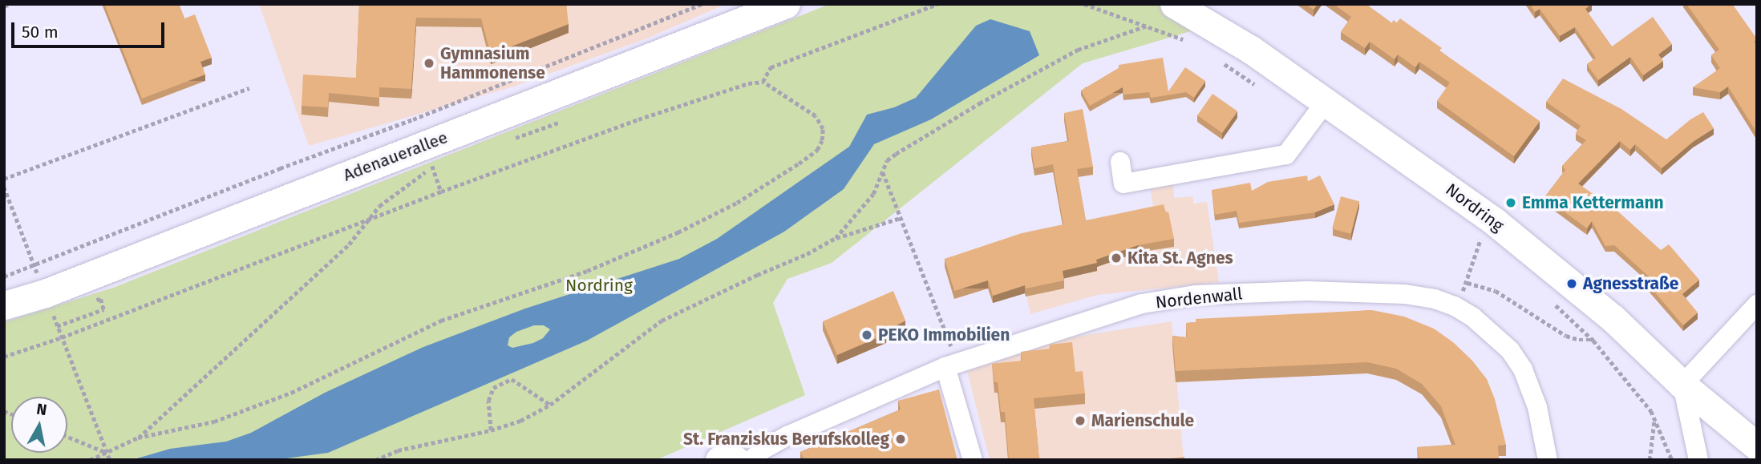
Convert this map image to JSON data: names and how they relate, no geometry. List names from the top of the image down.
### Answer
{
  "streets": {
    "main road": ["Adenauerallee", "Nordring"],
    "street": ["Nordenwall"]
  },
  "parks": ["Nordring"],
  "places": [
    "Gymnasium Hammonense",
    "Emma Kettermann",
    "Kita St. Agnes",
    "Agnesstraße",
    "PEKO Immobilien",
    "Marienschule",
    "St. Franziskus Berufskolleg"
  ],
  "scale_bar": "50 m",
  "north": "top"
}
